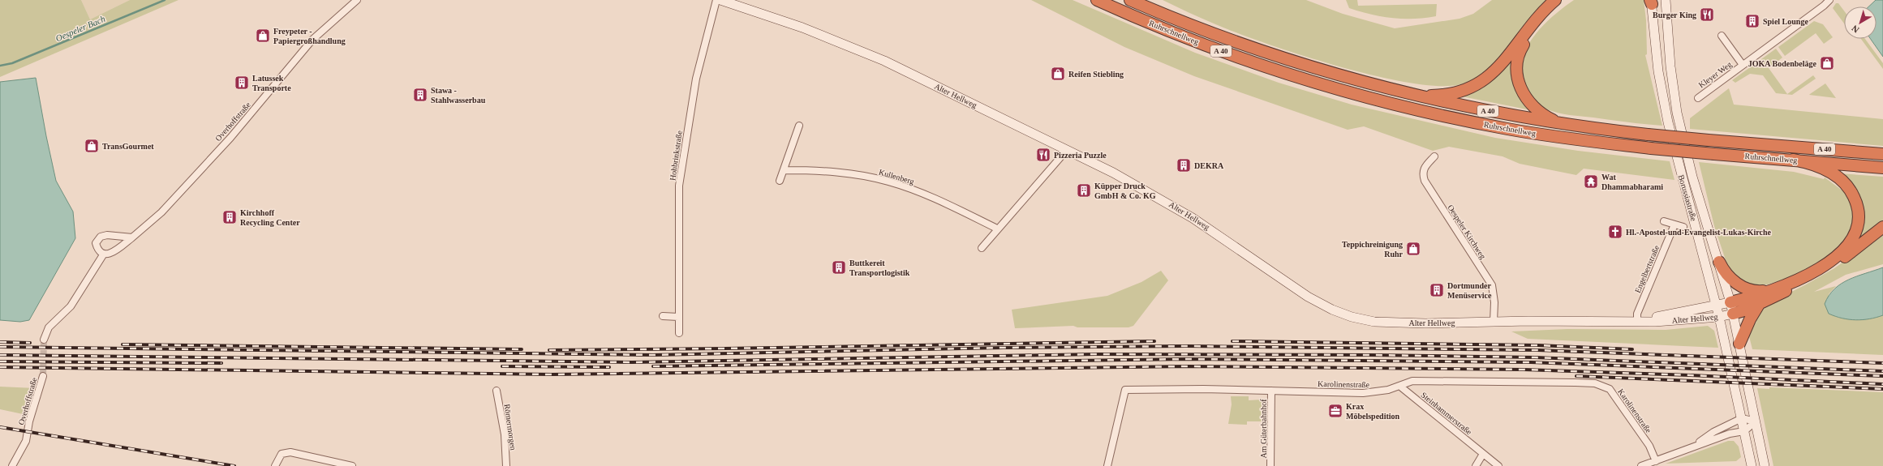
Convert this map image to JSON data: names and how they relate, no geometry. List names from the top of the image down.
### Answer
{
  "streets": {
    "highway": ["Ruhrschnellweg", "A 40"],
    "street": [
      "Kleyer Weg",
      "Alter Hellweg",
      "Overhoffstraße",
      "Hohbrinkstraße",
      "Kullenberg",
      "Borussiastraße",
      "Oespeler Kirchweg",
      "Engelbertstraße",
      "Karolinenstraße",
      "Steinhammerstraße",
      "Römermorgen",
      "Am Güterbahnhof"
    ]
  },
  "crossings": [
    ["Alter Hellweg", "Borussiastraße"],
    ["Alter Hellweg", "Oespeler Kirchweg"],
    ["Alter Hellweg", "Engelbertstraße"],
    ["Karolinenstraße", "Steinhammerstraße"],
    ["Karolinenstraße", "Am Güterbahnhof"]
  ],
  "water": ["Oespeler Bach"],
  "places": {
    "restaurant": ["Burger King", "Pizzeria Puzzle"],
    "building": [
      "Spiel Lounge",
      "Latussek Transporte",
      "Stawa - Stahlwasserbau",
      "DEKRA",
      "Küpper Druck GmbH & Co. KG",
      "Kirchhoff Recycling Center",
      "Buttkereit Transportlogistik",
      "Dortmunder Menüservice"
    ],
    "shop": [
      "Freypeter - Papiergroßhandlung",
      "JOKA Bodenbeläge",
      "Reifen Stiebling",
      "TransGourmet",
      "Teppichreinigung Ruhr"
    ],
    "temple": ["Wat Dhammabharami"],
    "church": ["Hl.-Apostel-und-Evangelist-Lukas-Kirche"],
    "office": ["Krax Möbelspedition"]
  },
  "north": "bottom left"
}
